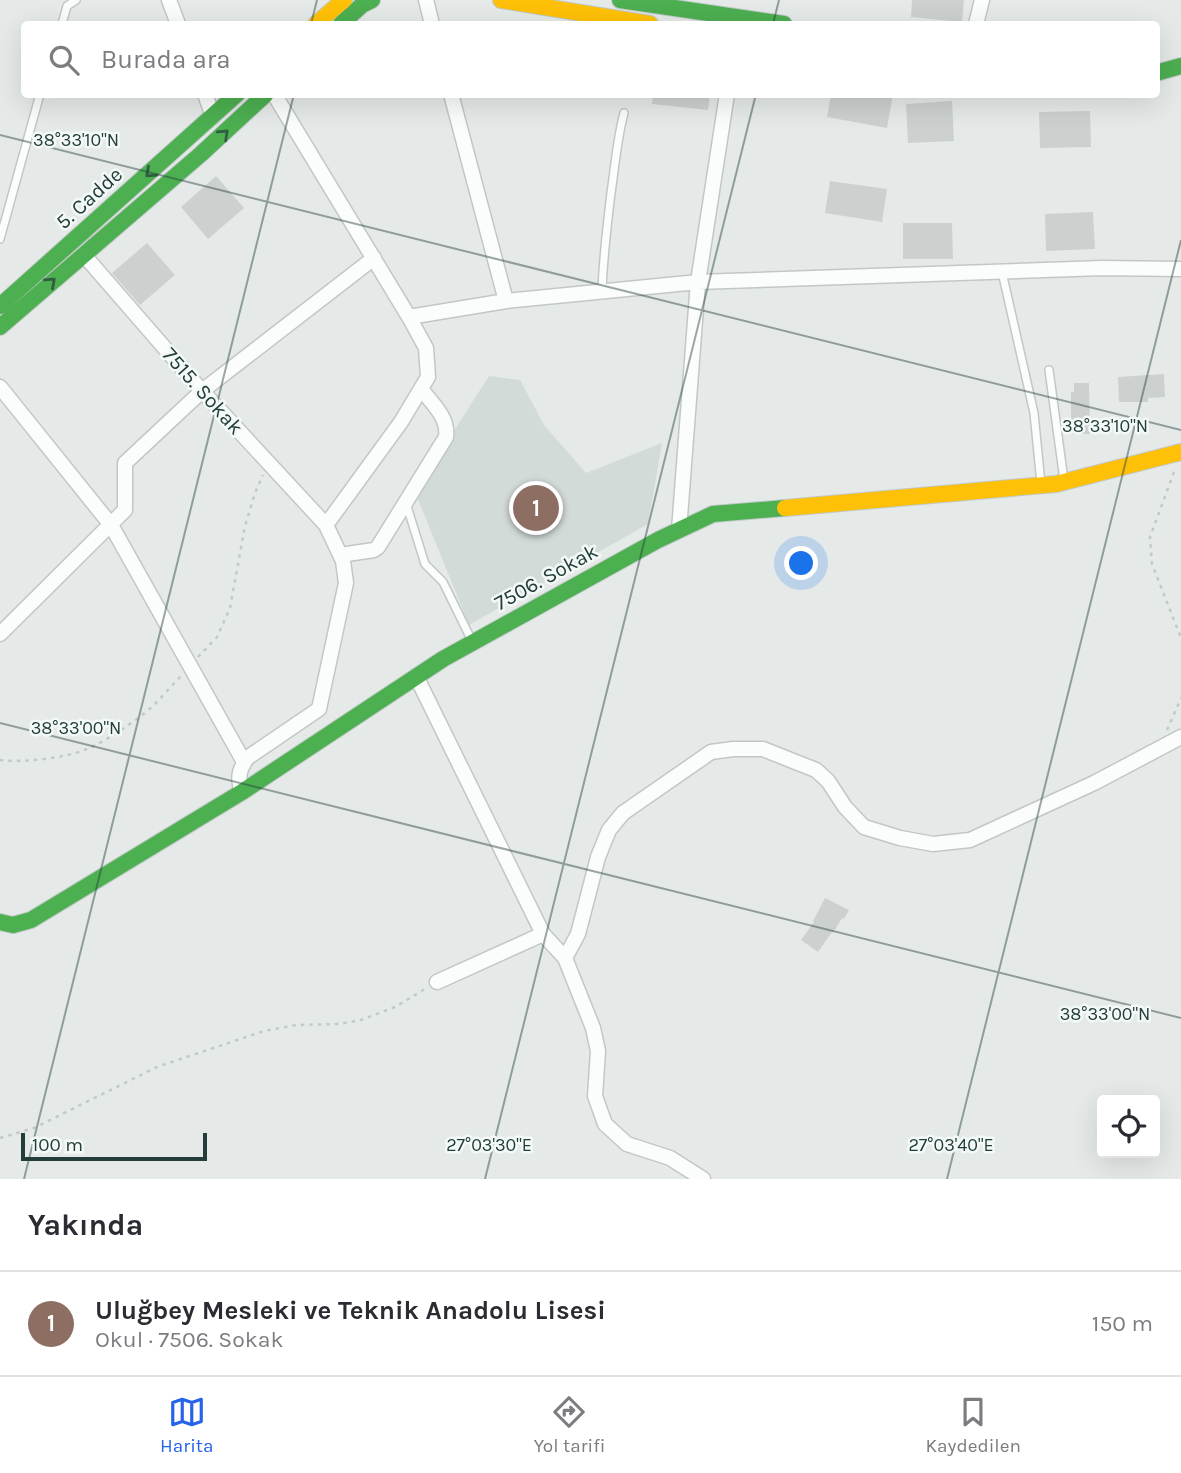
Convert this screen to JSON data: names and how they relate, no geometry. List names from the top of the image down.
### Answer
{
  "streets": {
    "street": ["5. Cadde", "7515. Sokak", "7506. Sokak"]
  },
  "scale_bar": "100 m",
  "page": {
    "search": "Burada ara",
    "pins": "1",
    "scale": "100 m",
    "heading": "Yakında",
    "list": [
      {
        "mark": "1",
        "name": "Uluğbey Mesleki ve Teknik Anadolu Lisesi",
        "note": "Okul · 7506. Sokak",
        "value": "150 m"
      }
    ],
    "nav": ["Harita", "Yol tarifi", "Kaydedilen"]
  },
  "coordinates": [
    "38°33'10\"N",
    "38°33'00\"N",
    "27°03'30\"E",
    "27°03'40\"E"
  ]
}
